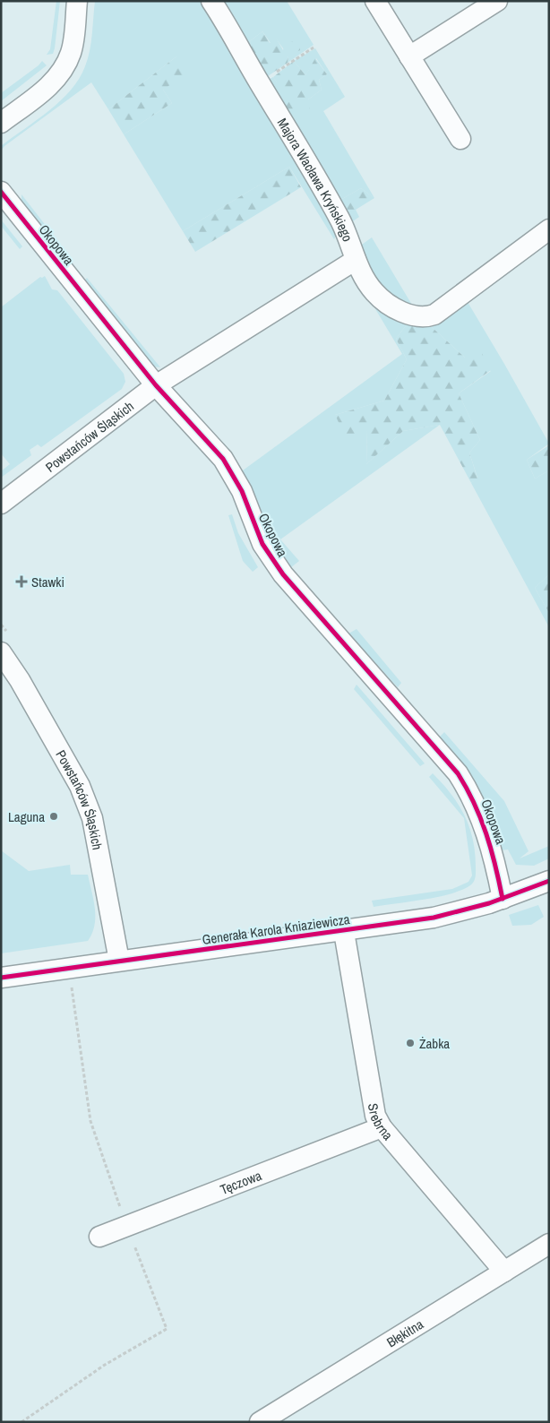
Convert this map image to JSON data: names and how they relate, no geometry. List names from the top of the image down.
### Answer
{
  "streets": {
    "street": [
      "Majora Wacława Kryńskiego",
      "Okopowa",
      "Powstańców Śląskich",
      "Generała Karola Kniaziewicza",
      "Srebrna",
      "Tęczowa",
      "Błękitna"
    ]
  },
  "crossings": [
    ["Okopowa", "Powstańców Śląskich"],
    ["Okopowa", "Generała Karola Kniaziewicza"],
    ["Powstańców Śląskich", "Generała Karola Kniaziewicza"],
    ["Generała Karola Kniaziewicza", "Srebrna"],
    ["Srebrna", "Tęczowa"],
    ["Srebrna", "Błękitna"]
  ],
  "places": {
    "health": ["Stawki"],
    "other": ["Laguna", "Żabka"]
  }
}
